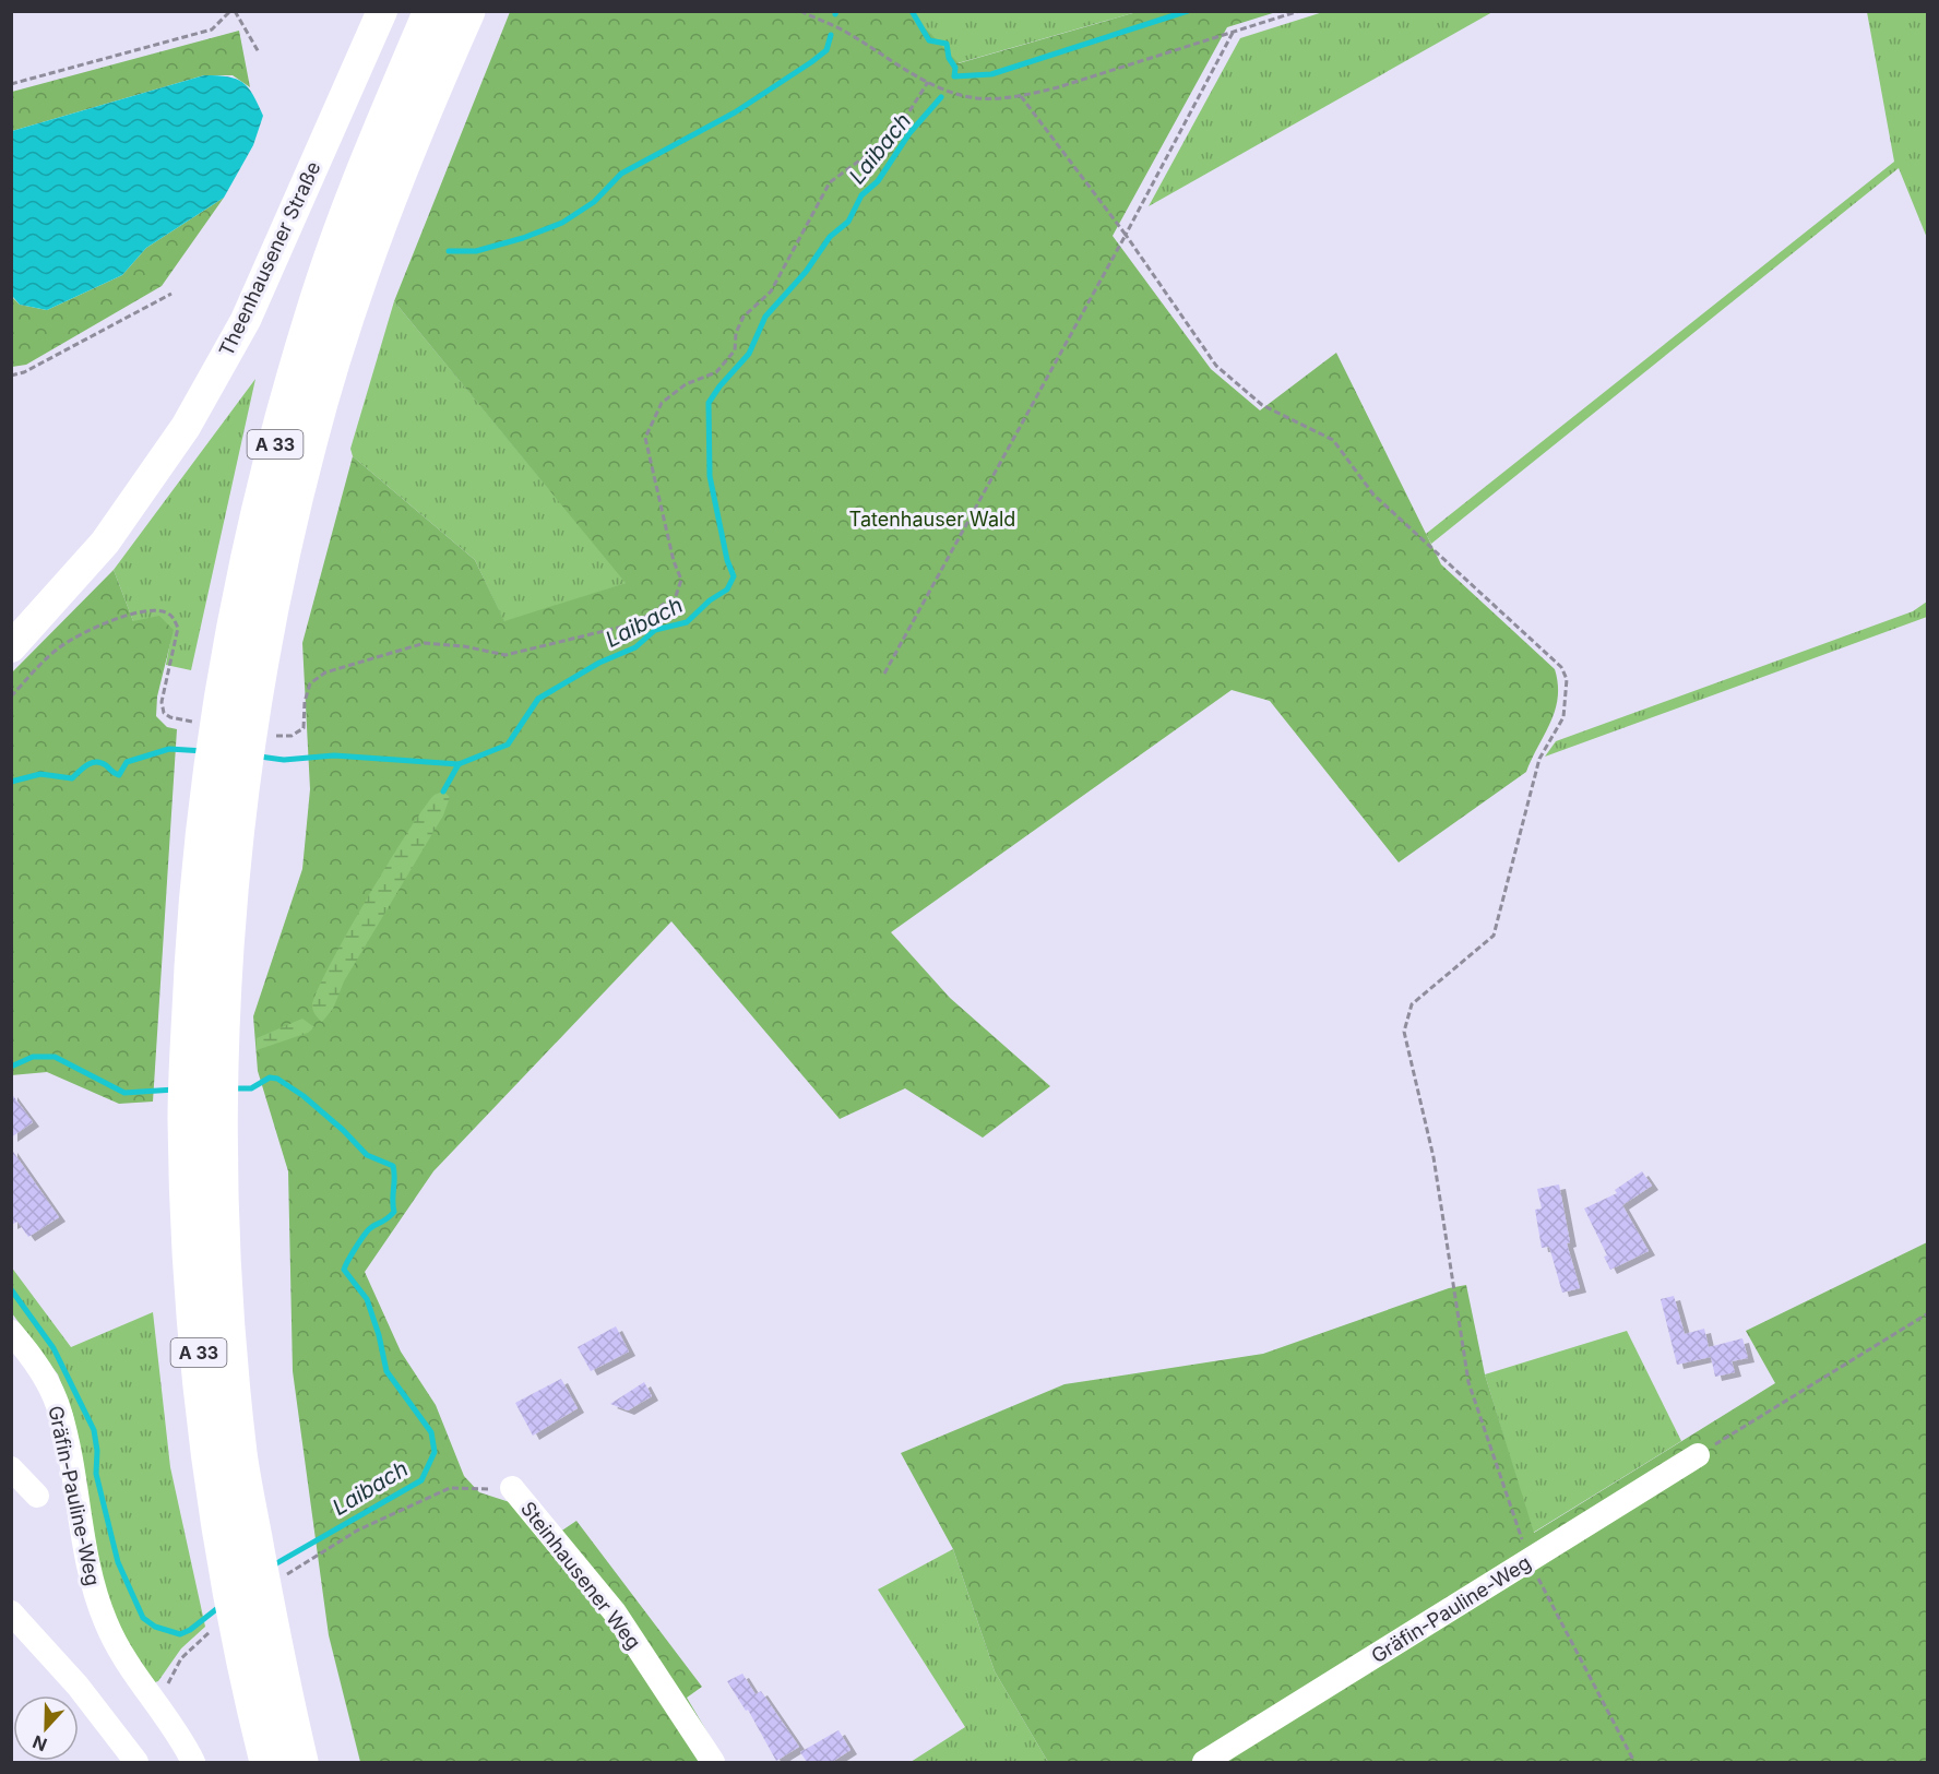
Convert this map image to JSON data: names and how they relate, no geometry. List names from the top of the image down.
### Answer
{
  "streets": {
    "highway": ["A 33"],
    "main road": ["Theenhausener Straße"],
    "street": ["Gräfin-Pauline-Weg", "Steinhausener Weg"]
  },
  "crossings": [
    ["A 33", "Steinhausener Weg"]
  ],
  "water": ["Laibach"],
  "parks": ["Tatenhauser Wald"],
  "north": "bottom"
}
